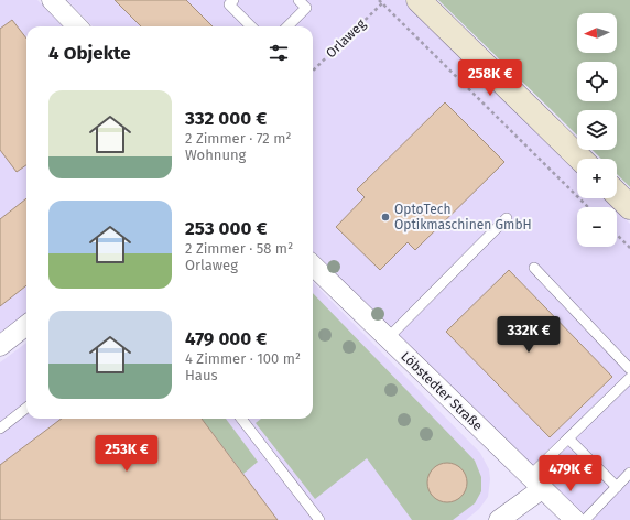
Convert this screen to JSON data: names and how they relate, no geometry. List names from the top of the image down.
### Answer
{
  "streets": {
    "street": ["Löbstedter Straße"],
    "path": ["Orlaweg"]
  },
  "places": ["OptoTech Optikmaschinen GmbH"],
  "north": "left",
  "page": {
    "map_buttons": ["+", "−"],
    "heading": "4 Objekte",
    "price": [
      "258K €",
      "332K €",
      "253K €",
      "479K €"
    ],
    "list": [
      {
        "name": "332 000 €",
        "note": "2 Zimmer · 72 m² · Wohnung"
      },
      {
        "name": "253 000 €",
        "note": "2 Zimmer · 58 m² · Orlaweg"
      },
      {
        "name": "479 000 €",
        "note": "4 Zimmer · 100 m² · Haus"
      }
    ]
  }
}
